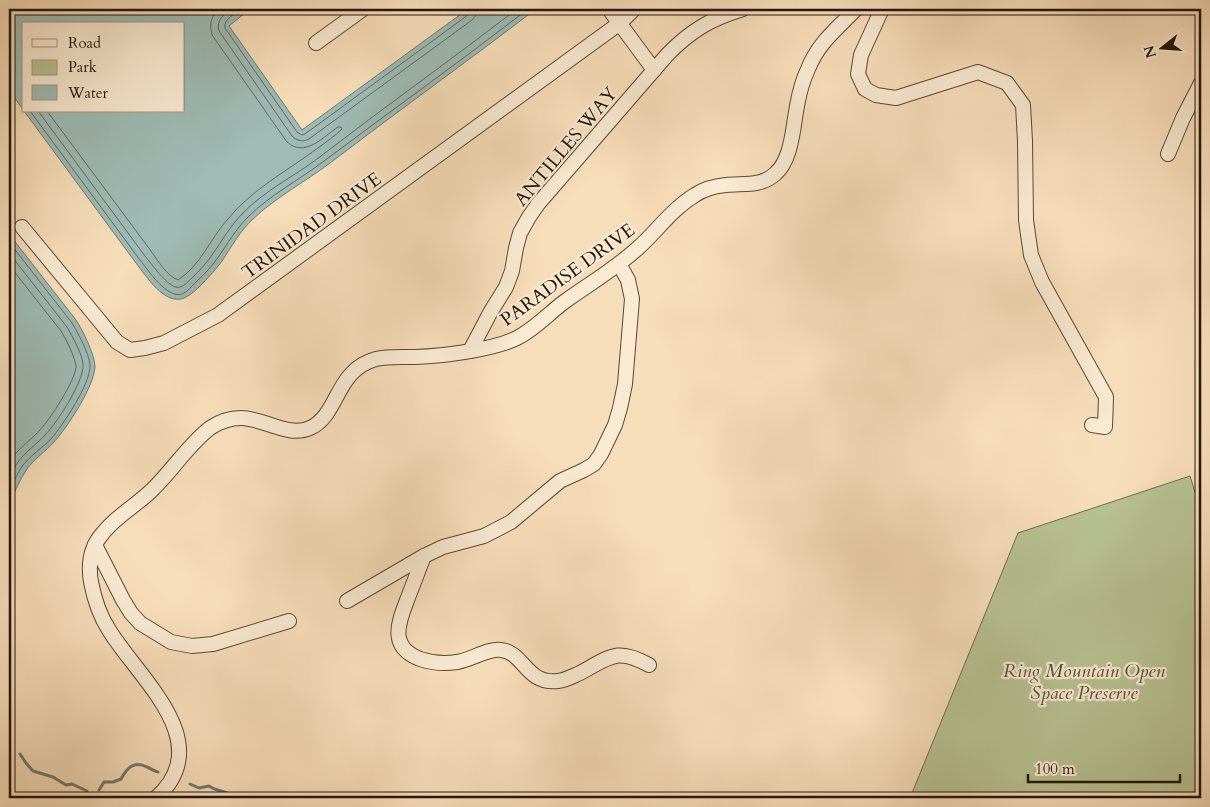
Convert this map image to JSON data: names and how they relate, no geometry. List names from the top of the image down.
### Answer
{
  "streets": {
    "street": ["ANTILLES WAY", "TRINIDAD DRIVE", "PARADISE DRIVE"]
  },
  "crossings": [
    ["ANTILLES WAY", "PARADISE DRIVE"]
  ],
  "parks": ["Ring Mountain Open Space Preserve"],
  "legend": ["Road", "Park", "Water"],
  "scale_bar": "100 m",
  "north": "left"
}
